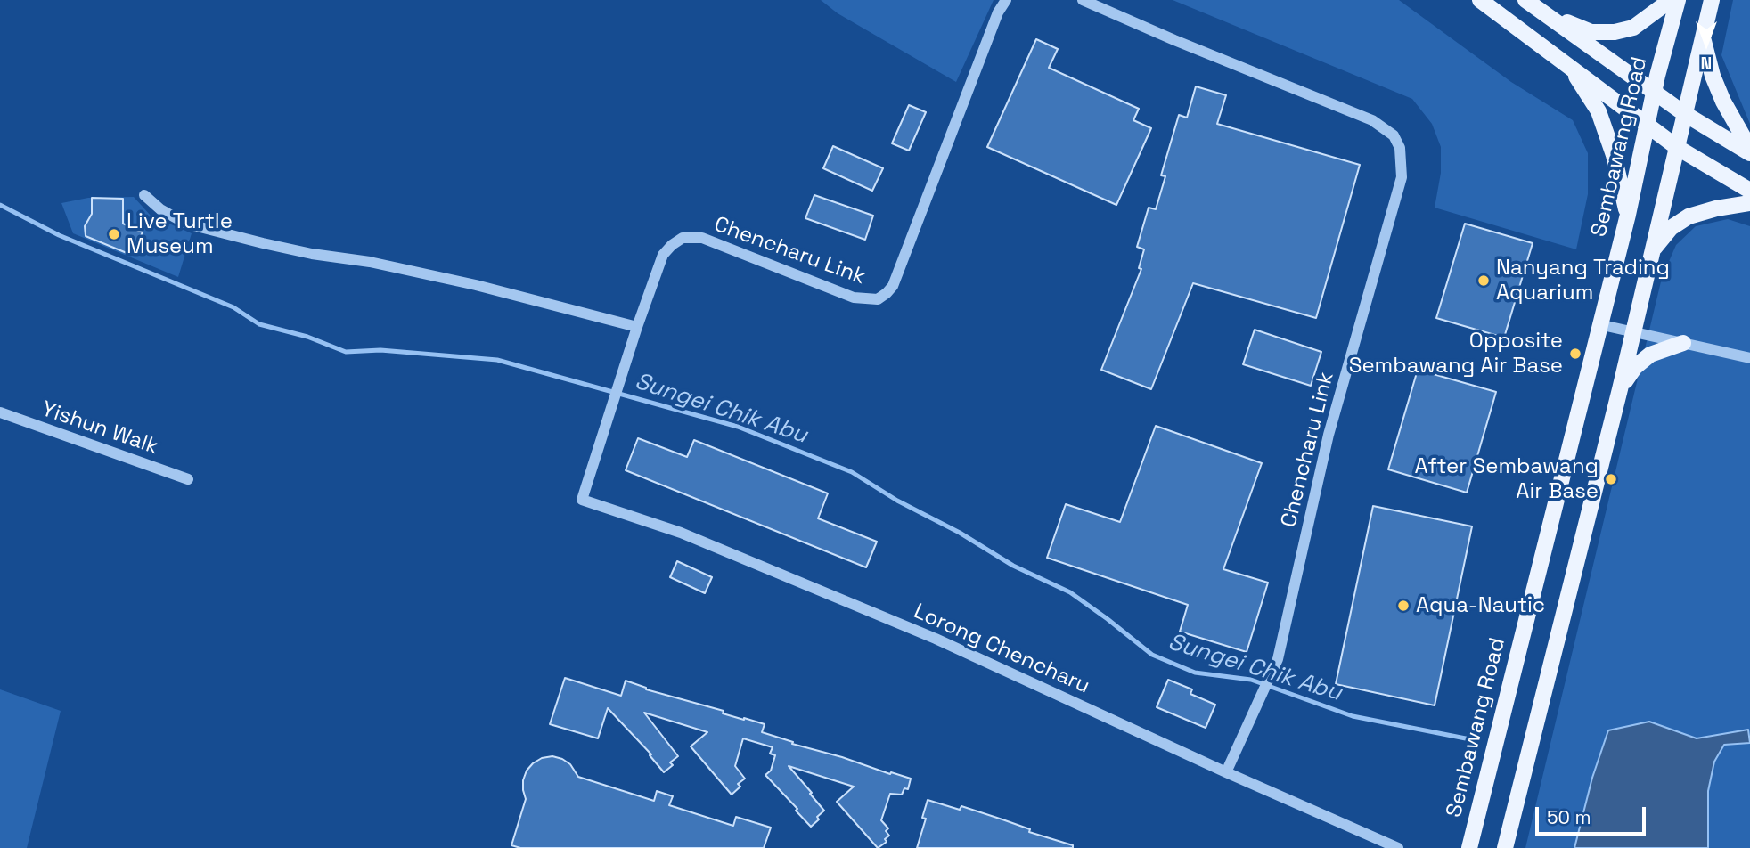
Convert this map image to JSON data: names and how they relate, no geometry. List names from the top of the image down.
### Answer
{
  "streets": {
    "main road": ["Sembawang Road"],
    "street": ["Chencharu Link", "Yishun Walk", "Lorong Chencharu"]
  },
  "crossings": [
    ["Chencharu Link", "Lorong Chencharu"]
  ],
  "water": ["Sungei Chik Abu"],
  "places": [
    "Live Turtle Museum",
    "Nanyang Trading Aquarium",
    "Opposite Sembawang Air Base",
    "After Sembawang Air Base",
    "Aqua-Nautic"
  ],
  "scale_bar": "50 m",
  "north": "bottom"
}
